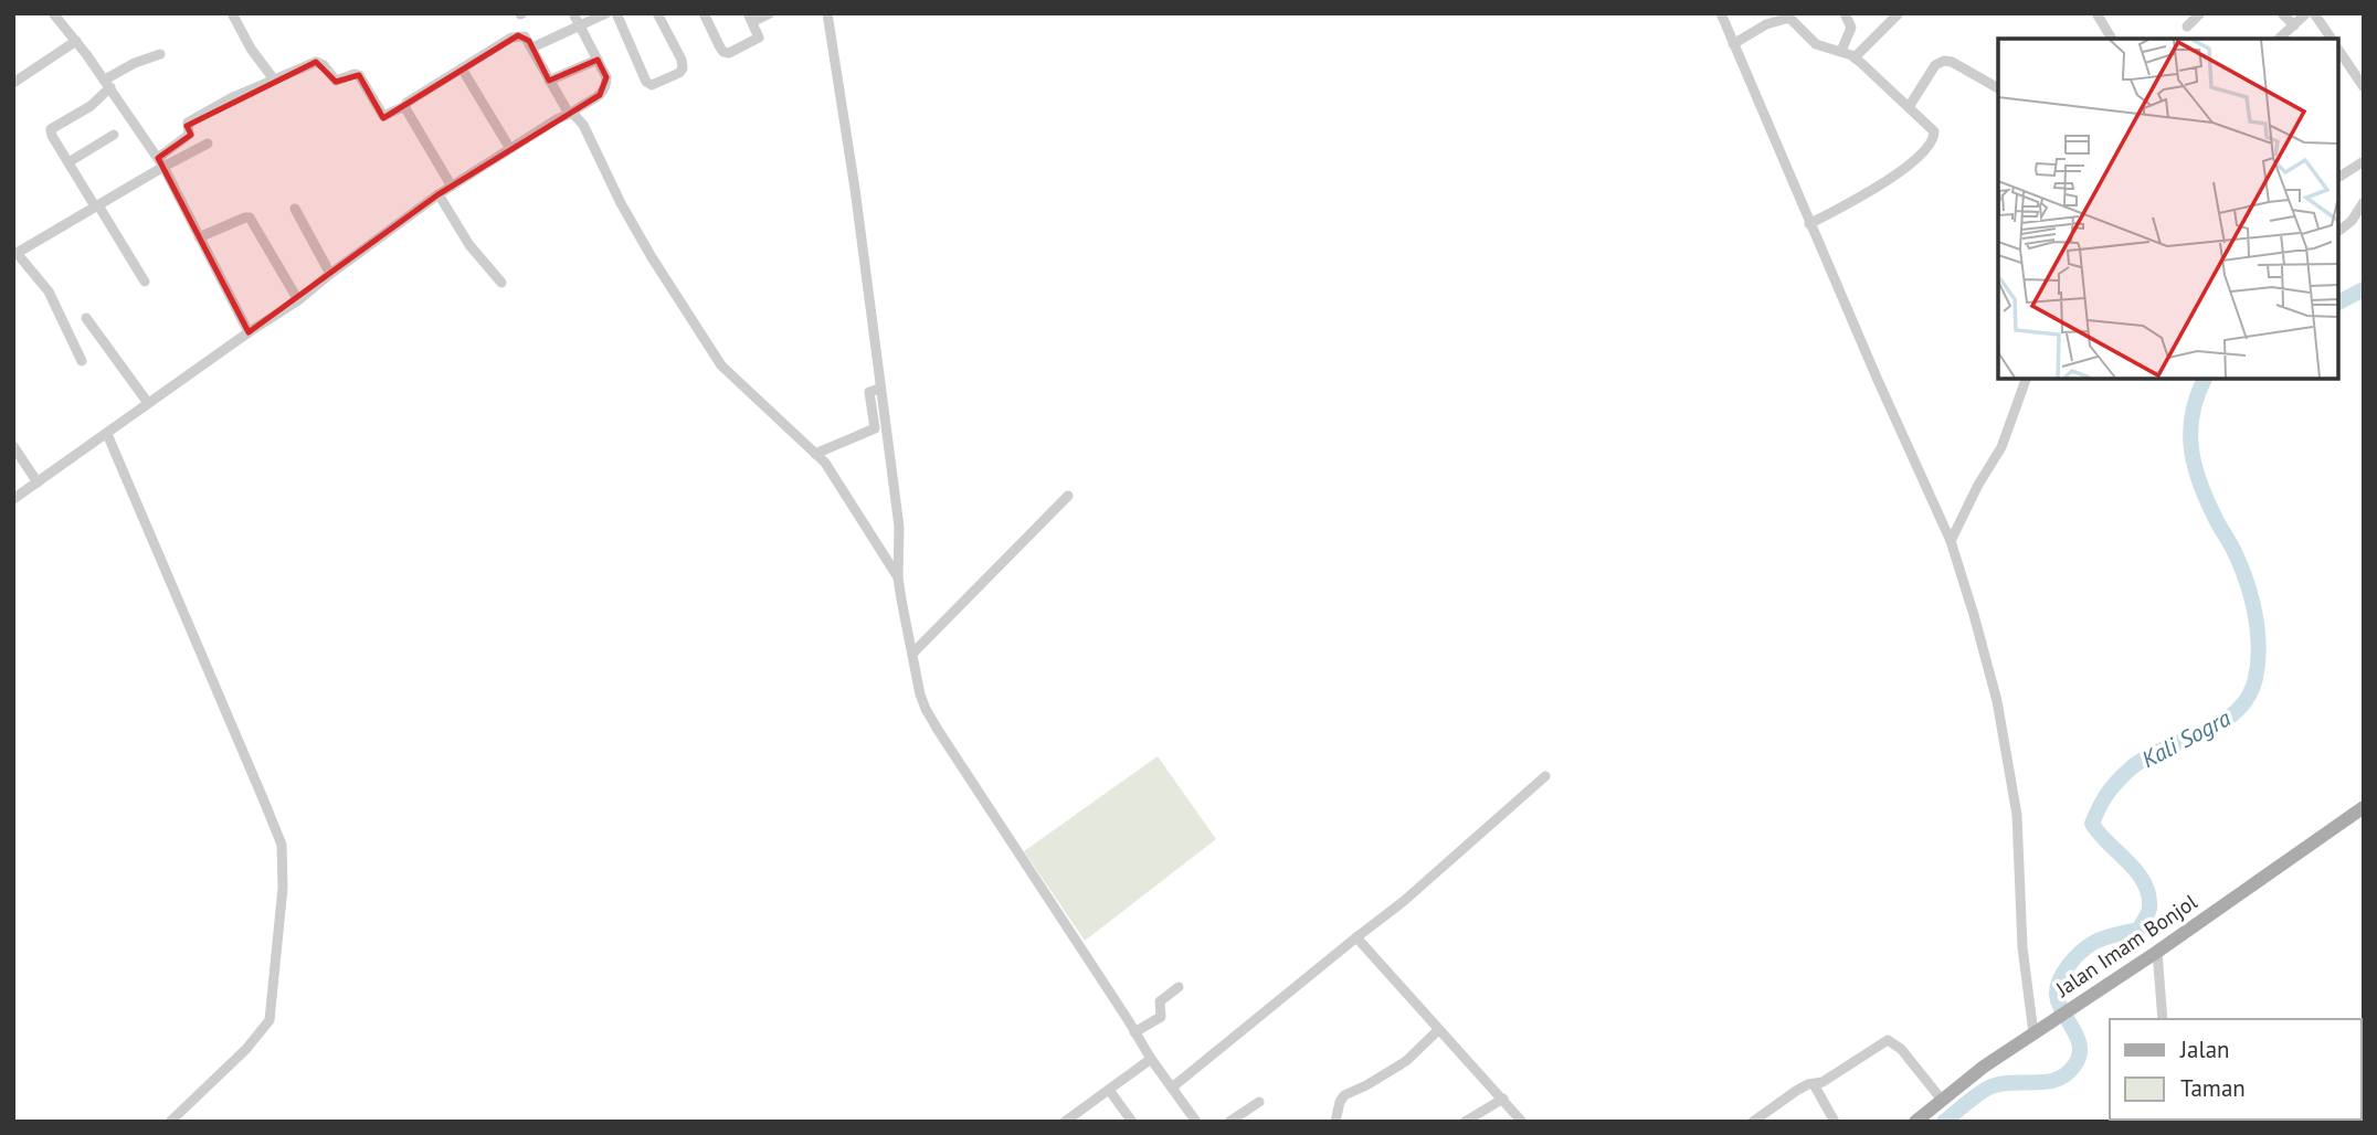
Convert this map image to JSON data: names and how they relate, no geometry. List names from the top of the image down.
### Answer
{
  "streets": {
    "main road": ["Jalan Imam Bonjol"]
  },
  "water": ["Kali Sogra"],
  "legend": ["Jalan", "Taman"]
}
